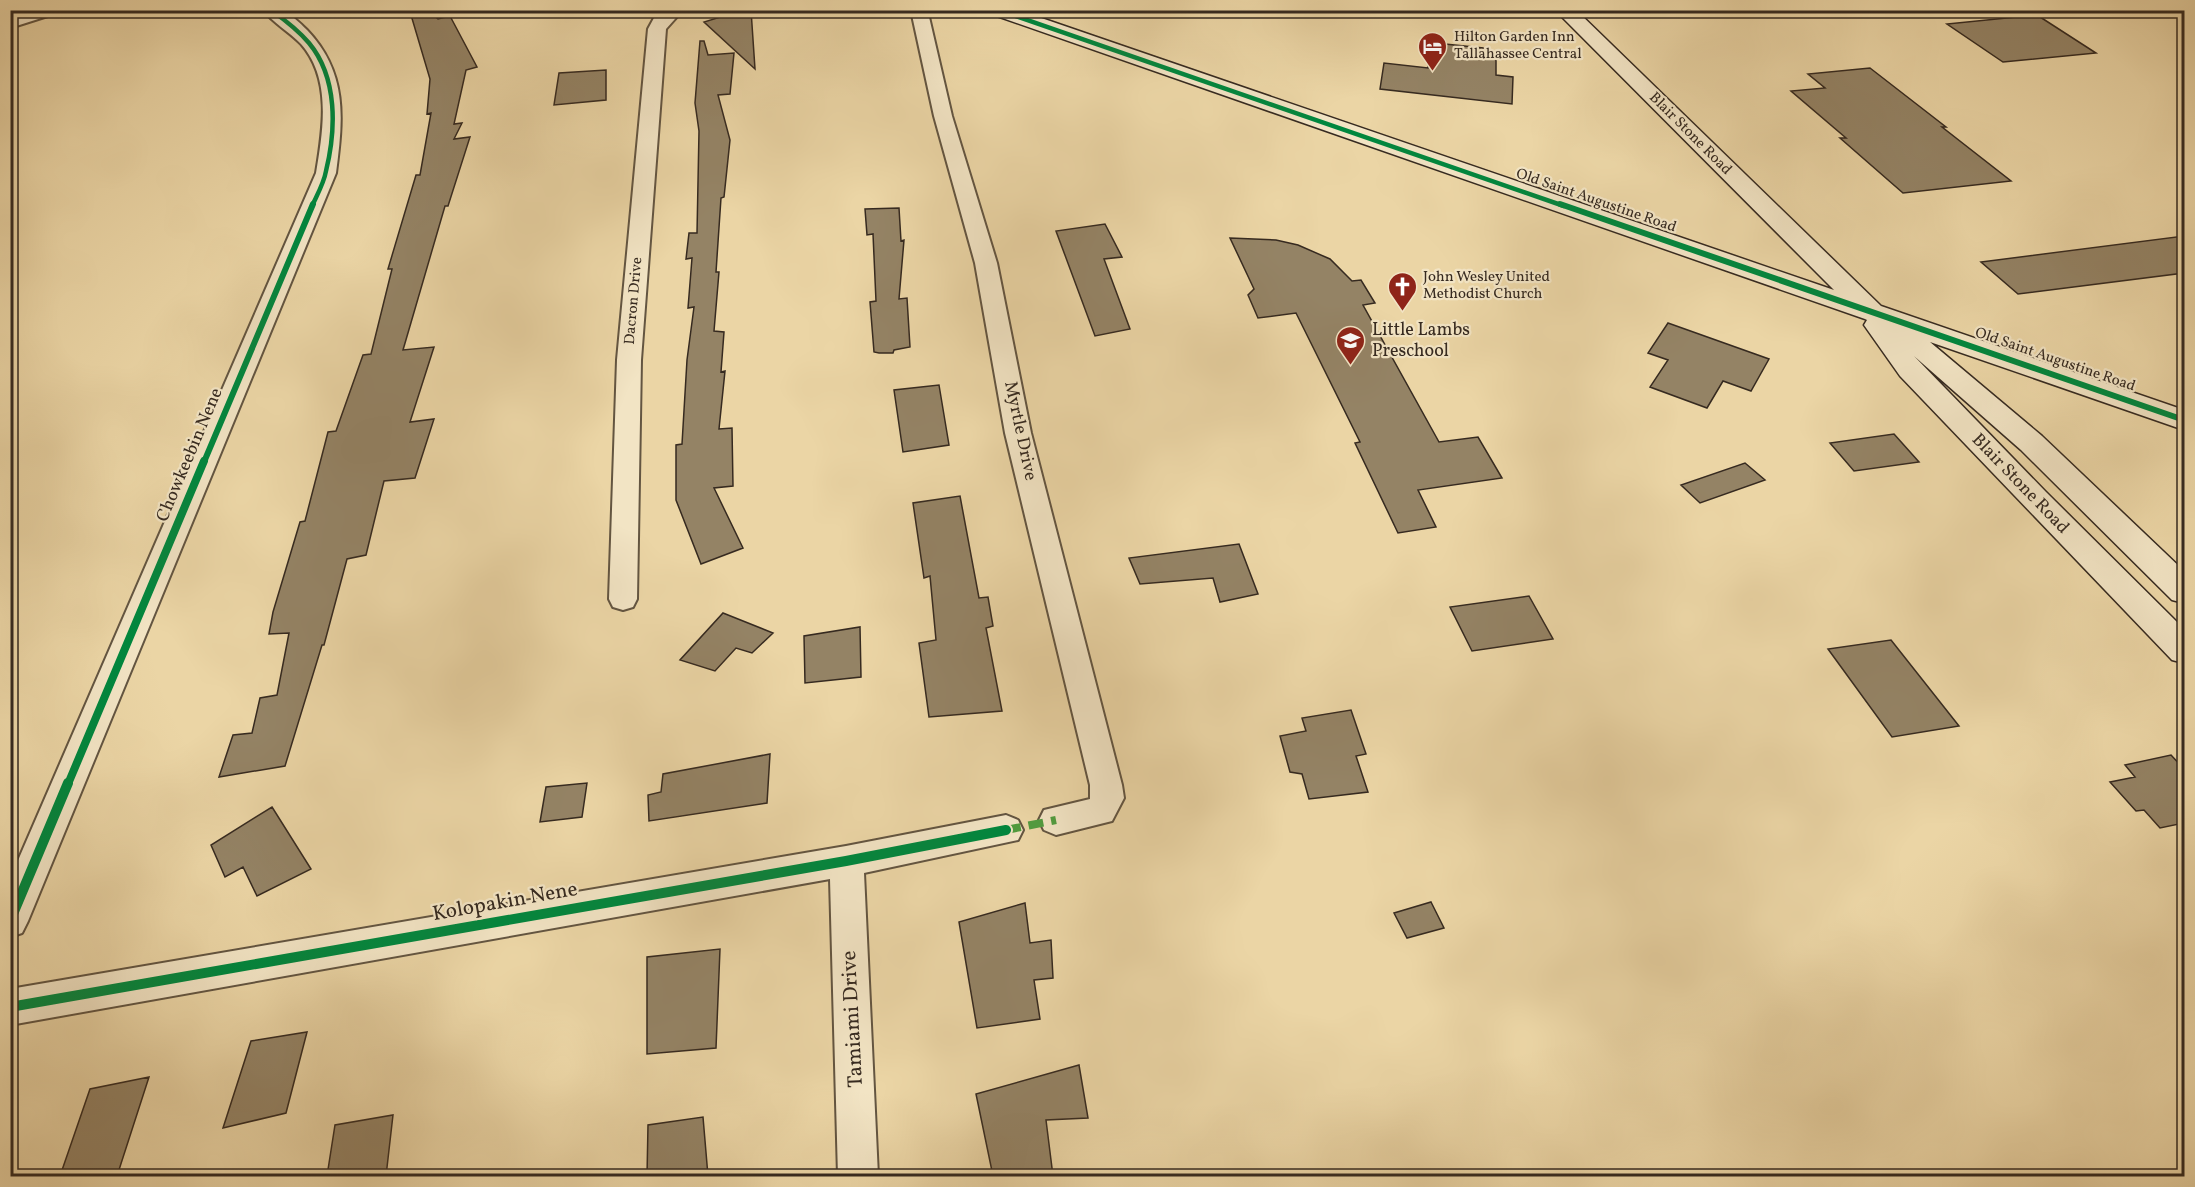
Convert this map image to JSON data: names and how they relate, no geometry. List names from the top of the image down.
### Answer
{
  "streets": {
    "main road": ["Blair Stone Road", "Old Saint Augustine Road"],
    "street": [
      "Dacron Drive",
      "Myrtle Drive",
      "Chowkeebin Nene",
      "Kolopakin Nene",
      "Tamiami Drive"
    ]
  },
  "crossings": [
    ["Blair Stone Road", "Old Saint Augustine Road"],
    ["Kolopakin Nene", "Tamiami Drive"]
  ],
  "places": {
    "hotel": ["Hilton Garden Inn Tallahassee Central"],
    "church": ["John Wesley United Methodist Church"],
    "school or university": ["Little Lambs Preschool"]
  }
}
